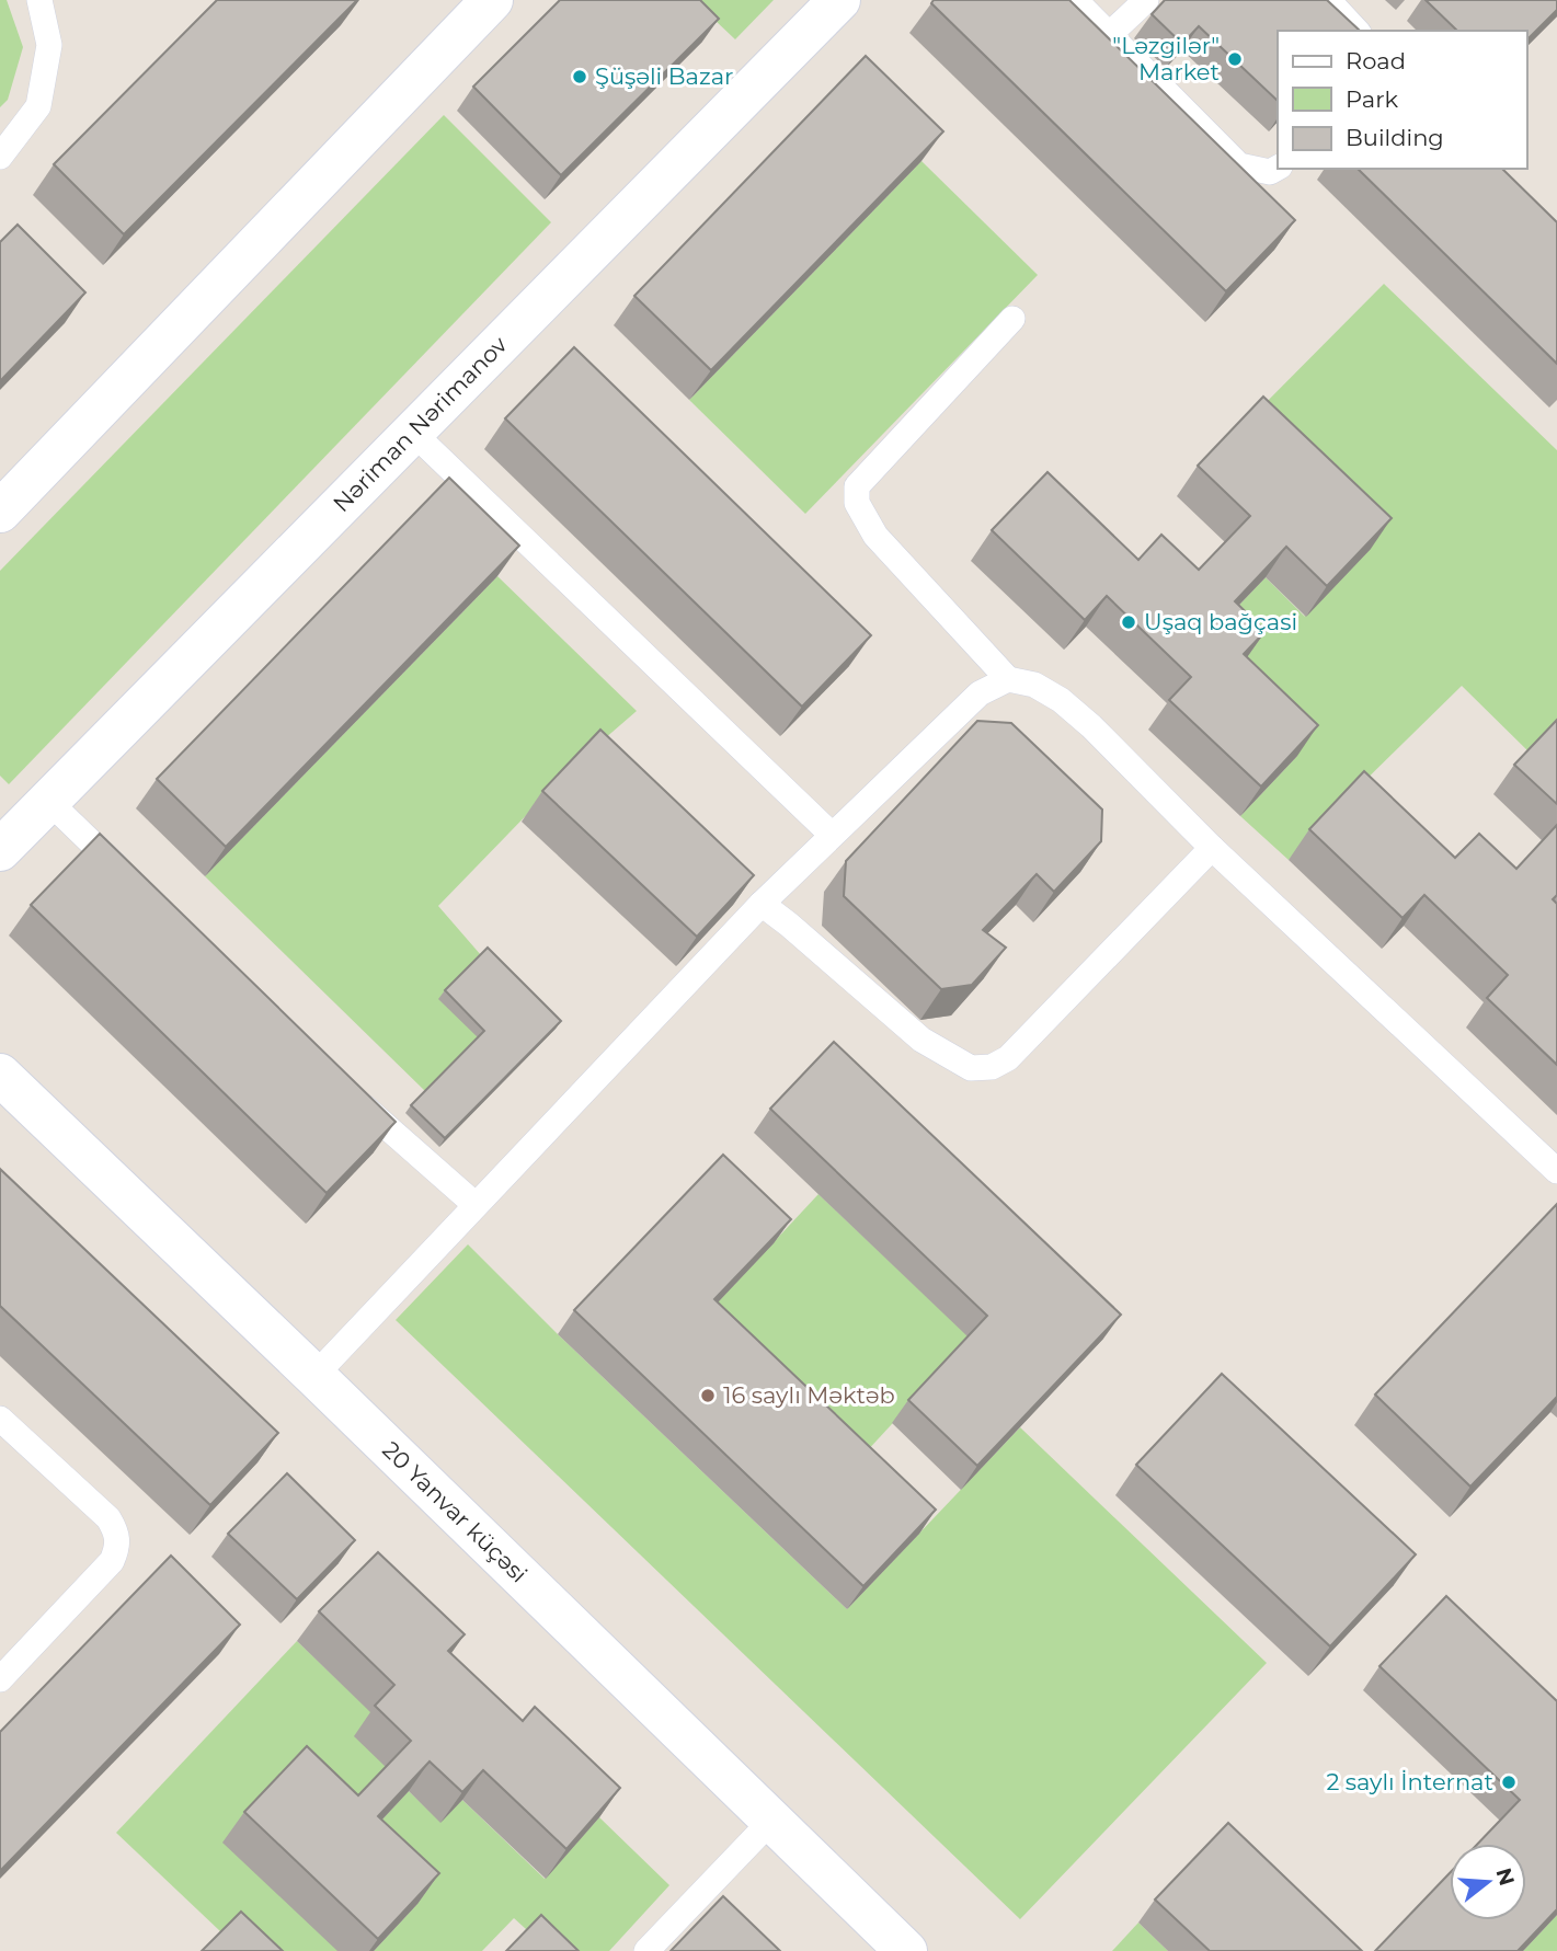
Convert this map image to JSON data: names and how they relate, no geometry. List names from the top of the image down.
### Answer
{
  "streets": {
    "main road": ["Nəriman Nərimanov", "20 Yanvar küçəsi"]
  },
  "places": [
    "\"Ləzgilər\" Market",
    "Şüşəli Bazar",
    "Uşaq bağçasi",
    "16 saylı Məktəb",
    "2 saylı İnternat"
  ],
  "legend": ["Road", "Park", "Building"],
  "north": "right"
}
